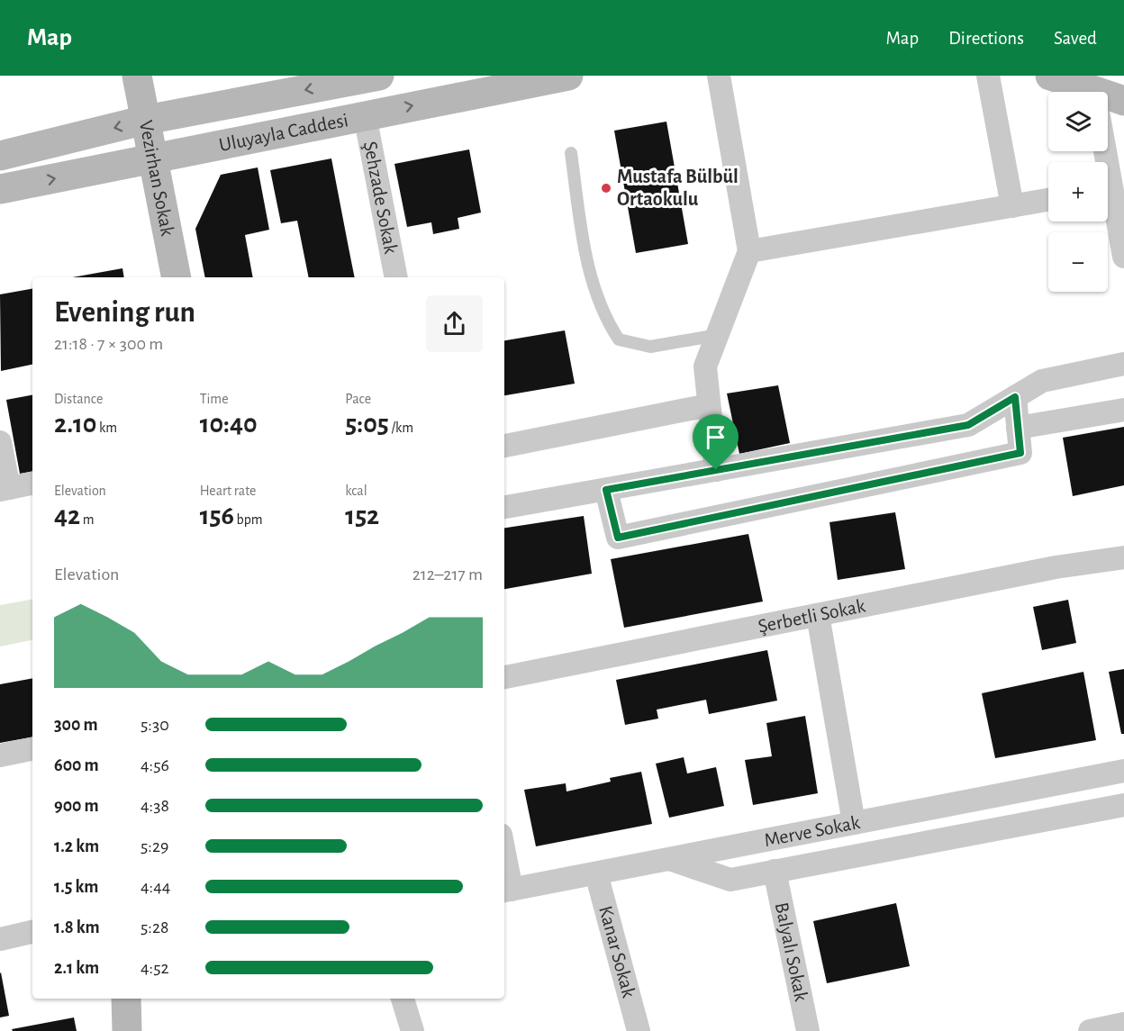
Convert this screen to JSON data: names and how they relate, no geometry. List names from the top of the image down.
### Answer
{
  "streets": {
    "main road": ["Uluyayla Caddesi", "Vezirhan Sokak"],
    "street": [
      "Şehzade Sokak",
      "Şerbetli Sokak",
      "Merve Sokak",
      "Balyalı Sokak",
      "Kanar Sokak"
    ]
  },
  "crossings": [
    ["Uluyayla Caddesi", "Vezirhan Sokak"],
    ["Uluyayla Caddesi", "Şehzade Sokak"],
    ["Merve Sokak", "Kanar Sokak"]
  ],
  "places": ["Mustafa Bülbül Ortaokulu"],
  "page": {
    "header": "Map",
    "nav": ["Map", "Directions", "Saved"],
    "map_buttons": ["+", "−"],
    "heading": ["Evening run", "21:18 · 7 × 300 m"],
    "stats": [
      ["Distance", "2.10 km"],
      ["Time", "10:40"],
      ["Pace", "5:05 /km"],
      ["Elevation", "42 m"],
      ["Heart rate", "156 bpm"],
      ["kcal", "152"]
    ],
    "chart": ["Elevation", "212–217 m"],
    "list": [
      {
        "name": "300 m",
        "note": "5:30"
      },
      {
        "name": "600 m",
        "note": "4:56"
      },
      {
        "name": "900 m",
        "note": "4:38"
      },
      {
        "name": "1.2 km",
        "note": "5:29"
      },
      {
        "name": "1.5 km",
        "note": "4:44"
      },
      {
        "name": "1.8 km",
        "note": "5:28"
      },
      {
        "name": "2.1 km",
        "note": "4:52"
      }
    ]
  }
}
